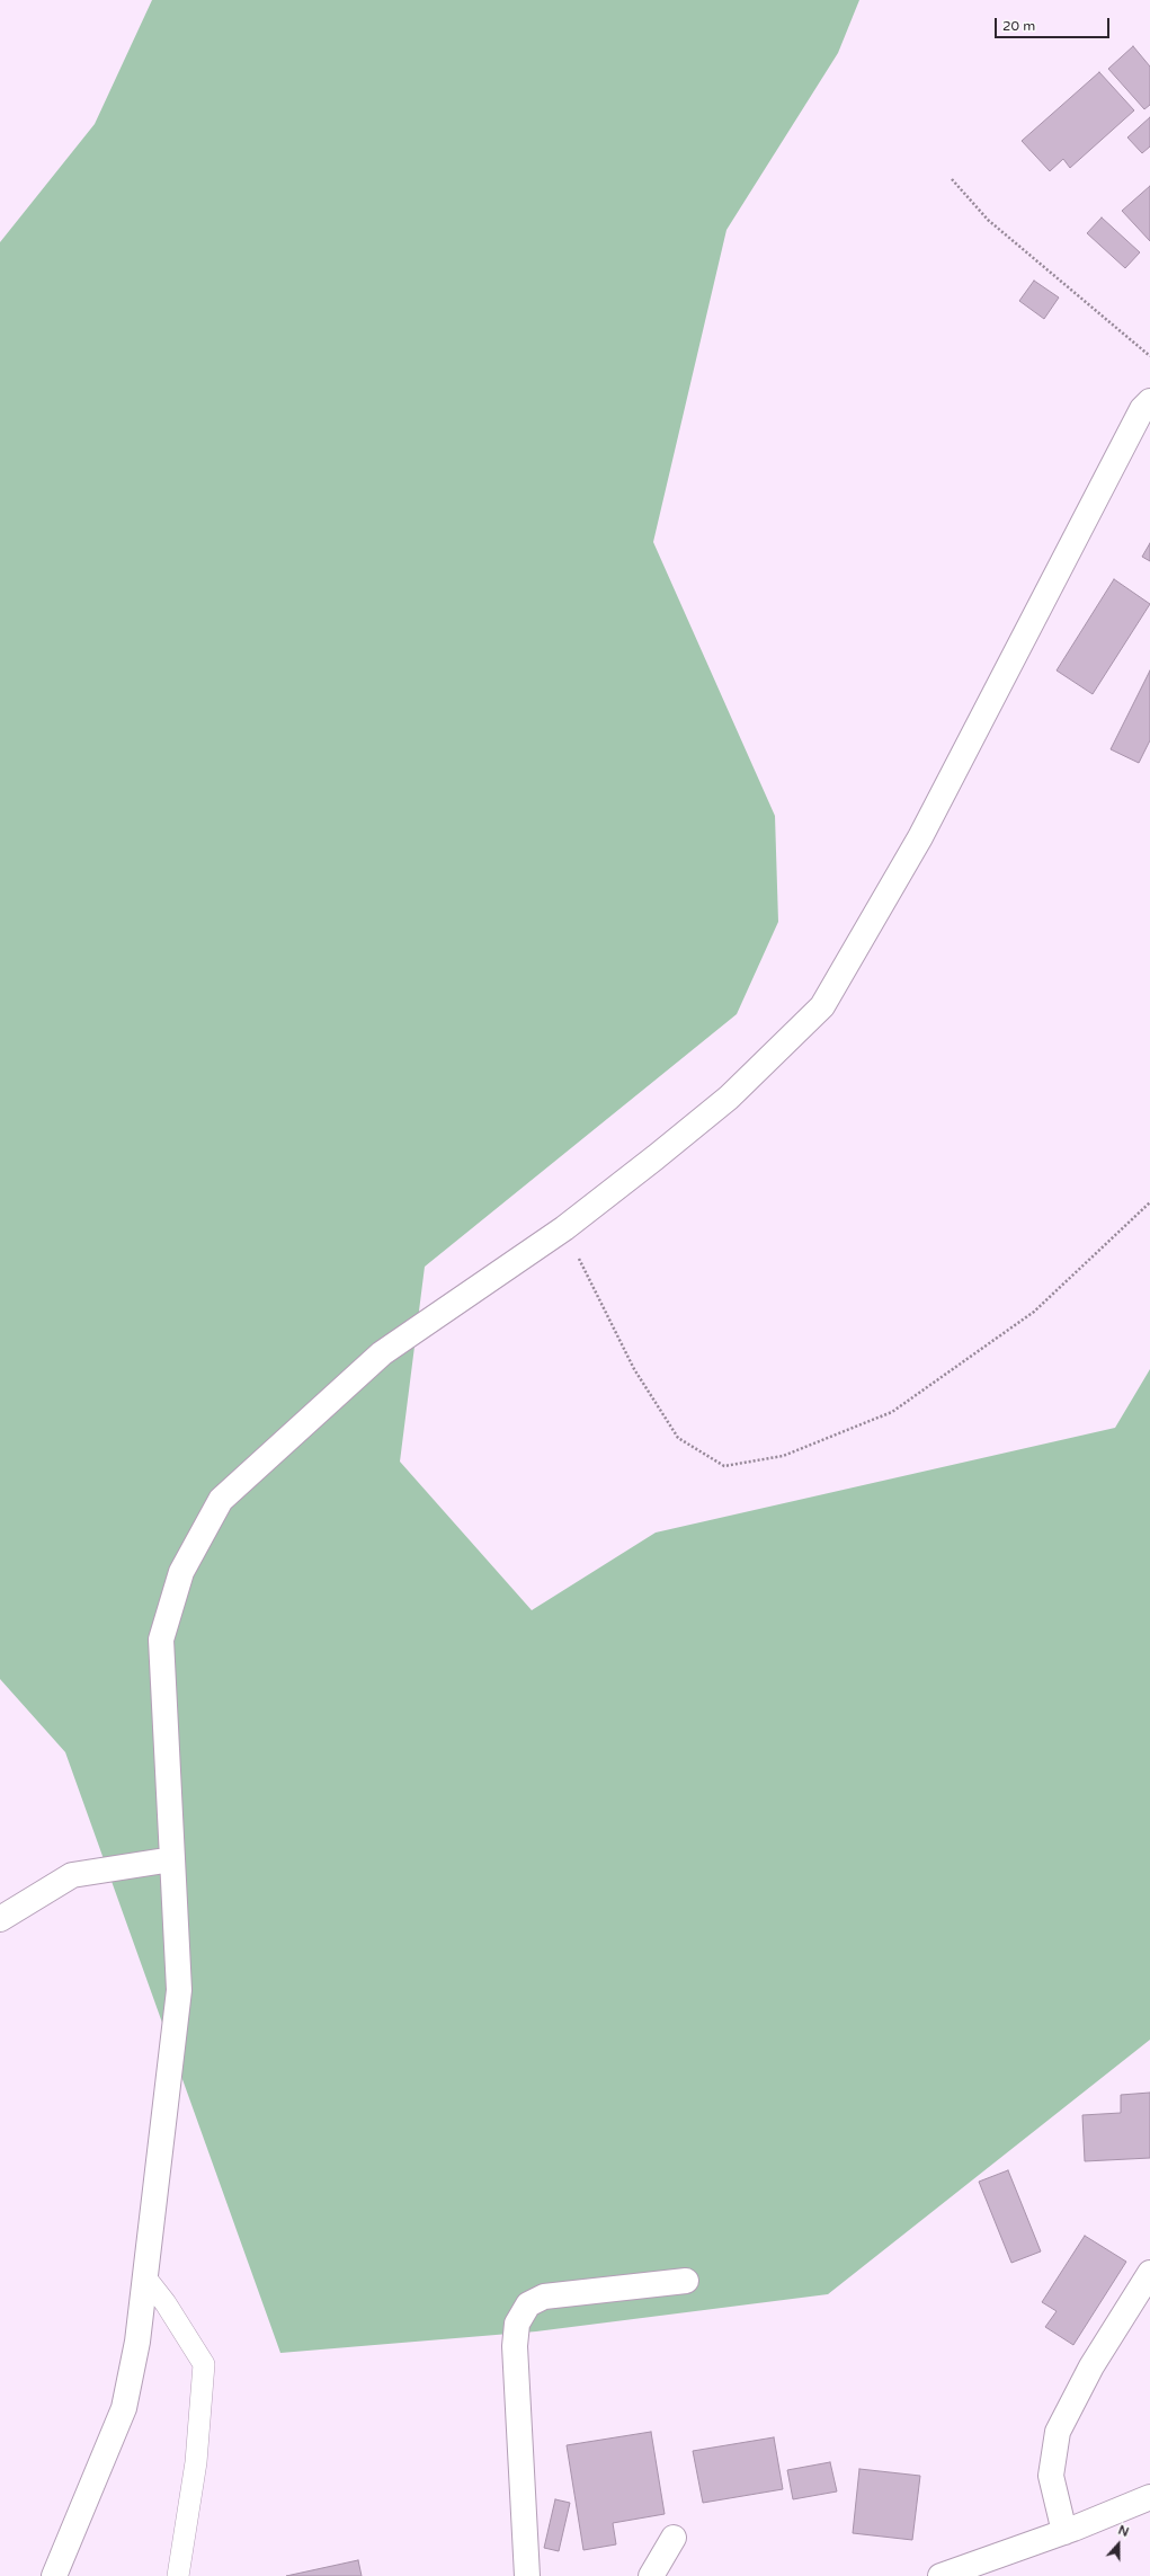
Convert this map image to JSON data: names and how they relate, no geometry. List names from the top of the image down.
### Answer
{
  "scale_bar": "20 m",
  "north": "top"
}
